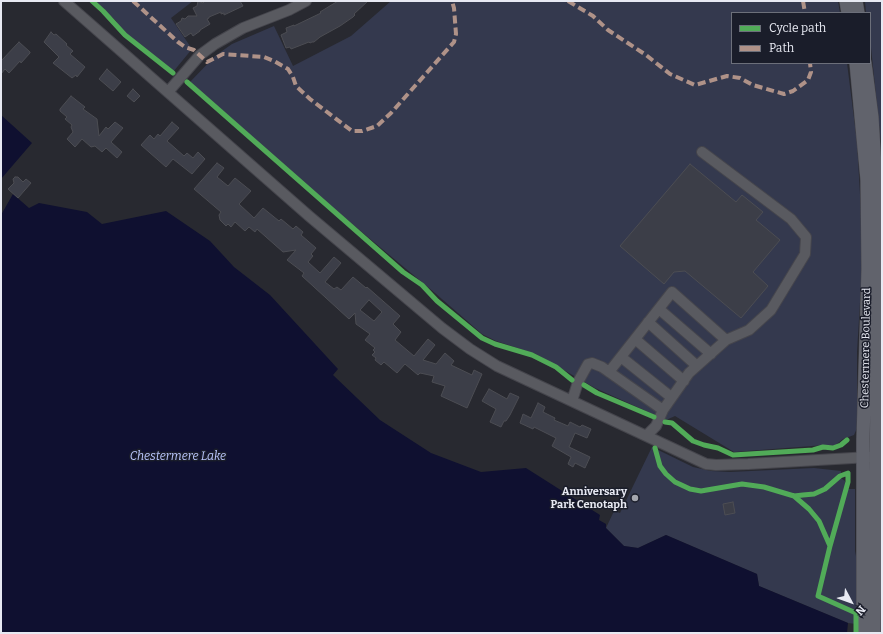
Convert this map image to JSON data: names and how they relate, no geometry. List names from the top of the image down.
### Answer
{
  "streets": {
    "main road": ["Chestermere Boulevard"]
  },
  "water": ["Chestermere Lake"],
  "places": ["Anniversary Park Cenotaph"],
  "legend": ["Cycle path", "Path"],
  "north": "bottom right"
}
